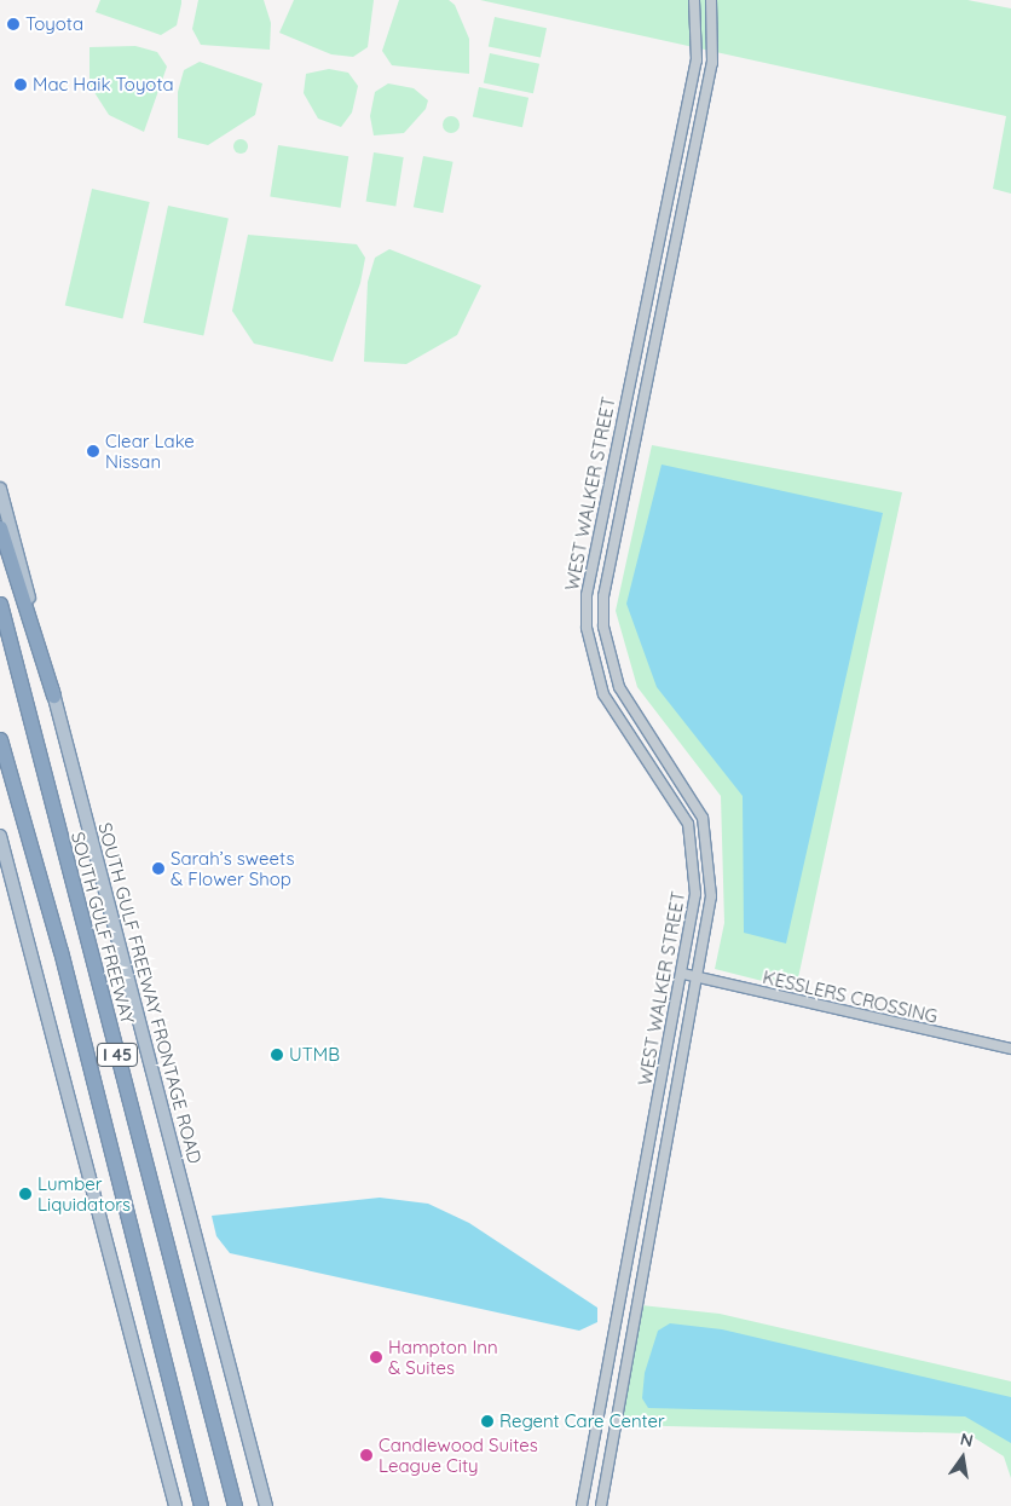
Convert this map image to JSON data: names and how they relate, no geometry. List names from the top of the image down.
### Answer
{
  "streets": {
    "highway": ["SOUTH GULF FREEWAY", "I 45"],
    "main road": ["SOUTH GULF FREEWAY FRONTAGE ROAD"],
    "street": ["WEST WALKER STREET", "KESSLERS CROSSING"]
  },
  "crossings": [
    ["WEST WALKER STREET", "KESSLERS CROSSING"]
  ],
  "places": [
    "Toyota",
    "Mac Haik Toyota",
    "Clear Lake Nissan",
    "Sarah’s sweets & Flower Shop",
    "UTMB",
    "Lumber Liquidators",
    "Hampton Inn & Suites",
    "Regent Care Center",
    "Candlewood Suites League City"
  ],
  "north": "top"
}
